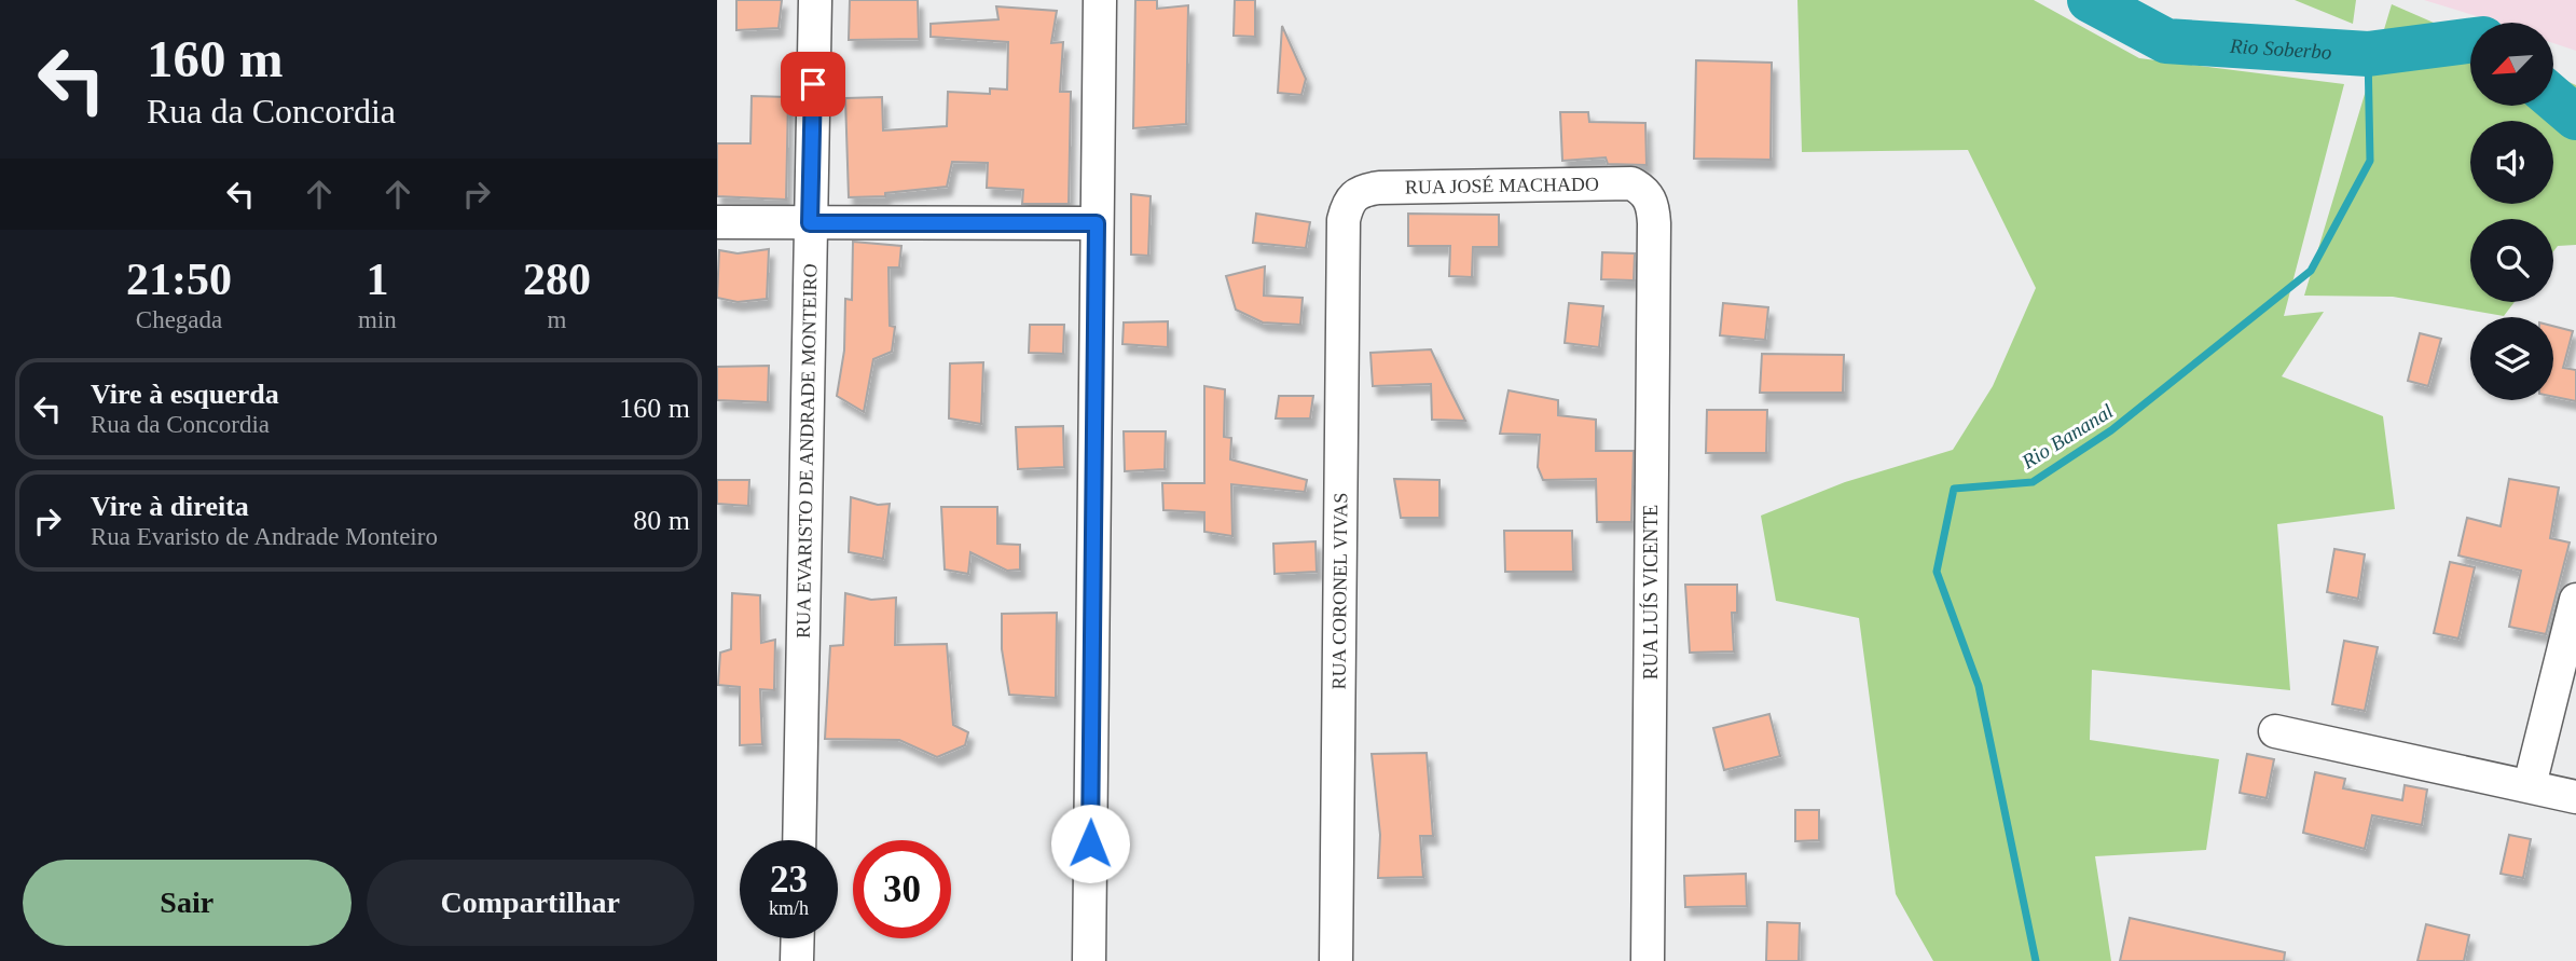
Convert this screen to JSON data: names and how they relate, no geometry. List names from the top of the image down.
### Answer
{
  "streets": {
    "street": [
      "RUA JOSÉ MACHADO",
      "RUA EVARISTO DE ANDRADE MONTEIRO",
      "RUA CORONEL VIVAS",
      "RUA LUÍS VICENTE"
    ]
  },
  "crossings": [
    ["RUA JOSÉ MACHADO", "RUA CORONEL VIVAS"],
    ["RUA JOSÉ MACHADO", "RUA LUÍS VICENTE"]
  ],
  "water": ["Rio Soberbo", "Rio Bananal"],
  "north": "bottom left",
  "page": {
    "turn": ["160 m", "Rua da Concordia"],
    "eta": [
      "21:50",
      "Chegada",
      "1",
      "min",
      "280",
      "m"
    ],
    "list": [
      {
        "name": "Vire à esquerda",
        "note": "Rua da Concordia",
        "value": "160 m"
      },
      {
        "name": "Vire à direita",
        "note": "Rua Evaristo de Andrade Monteiro",
        "value": "80 m"
      }
    ],
    "speed": "23 km/h",
    "limit": "30",
    "buttons": ["Sair", "Compartilhar"]
  }
}
